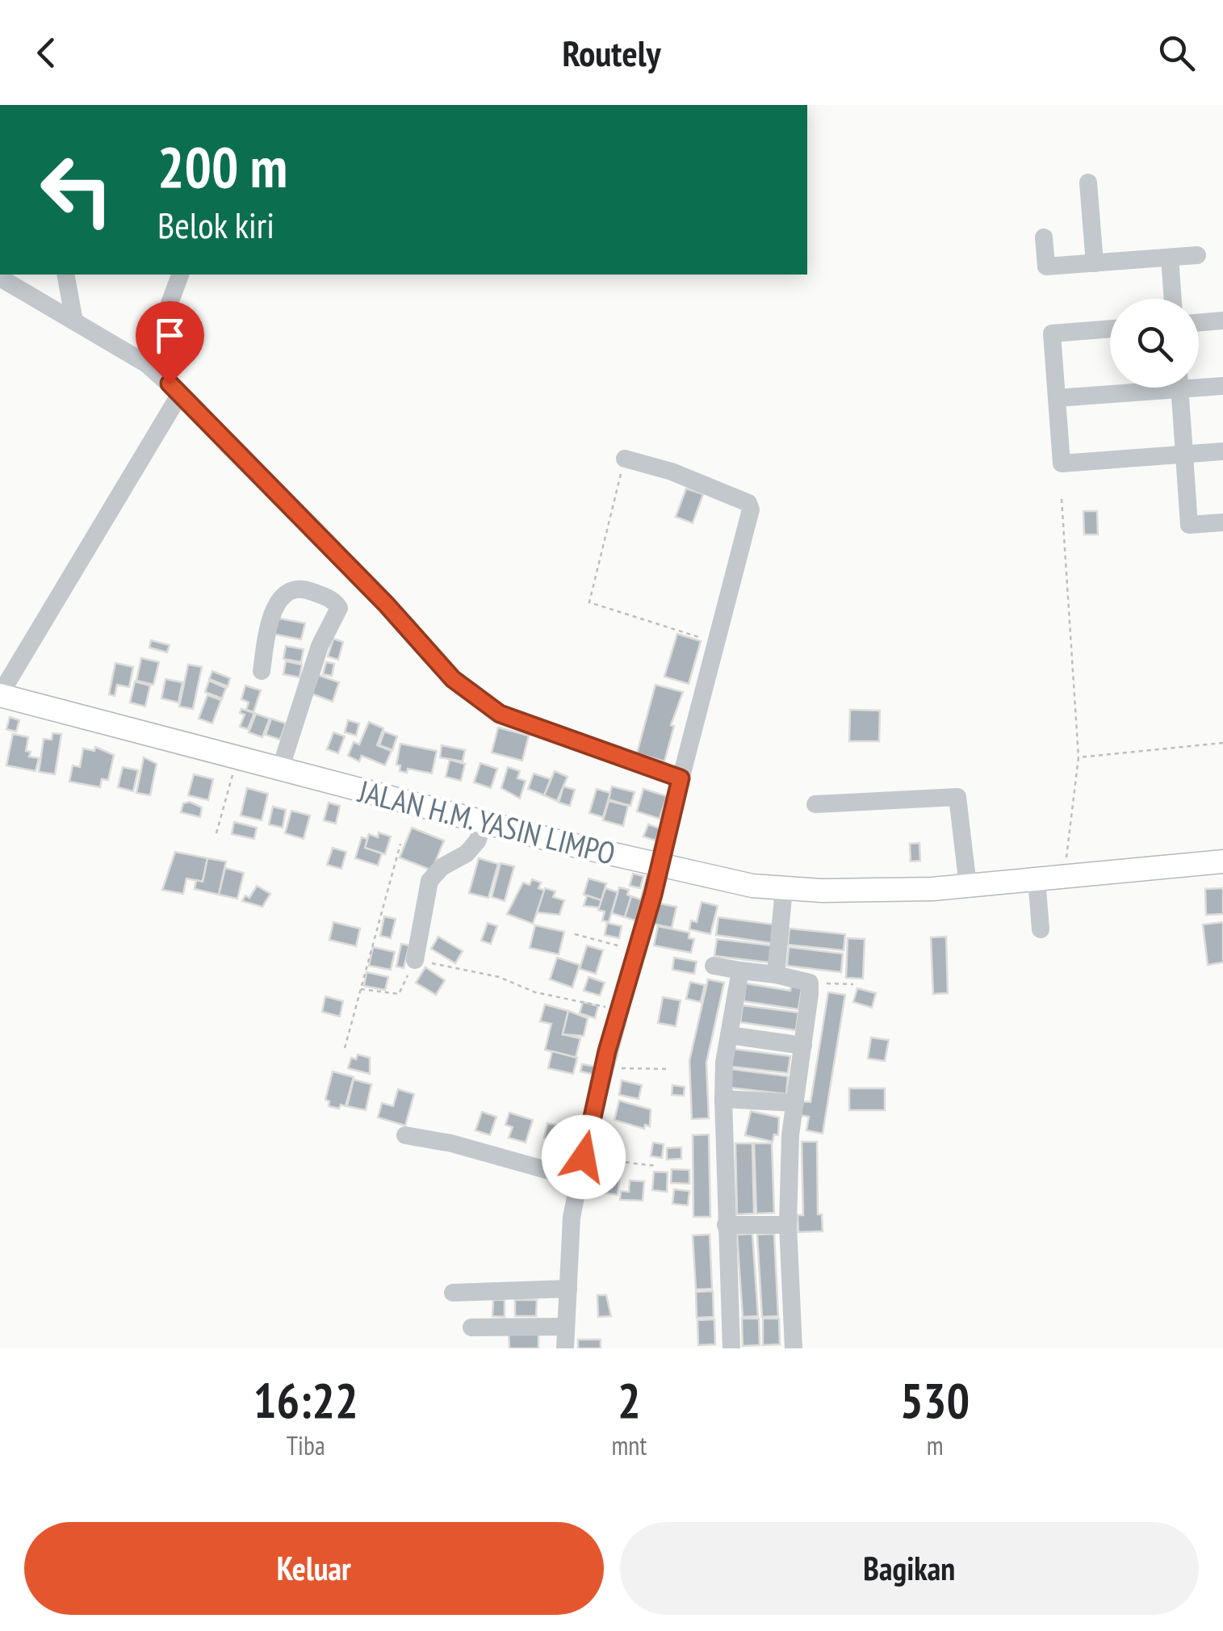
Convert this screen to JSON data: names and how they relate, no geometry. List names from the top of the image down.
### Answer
{
  "streets": {
    "main road": ["JALAN H.M. YASIN LIMPO"]
  },
  "page": {
    "header": "Routely",
    "turn": ["200 m", "Belok kiri"],
    "eta": [
      "16:22",
      "Tiba",
      "2",
      "mnt",
      "530",
      "m"
    ],
    "buttons": ["Keluar", "Bagikan"]
  }
}
